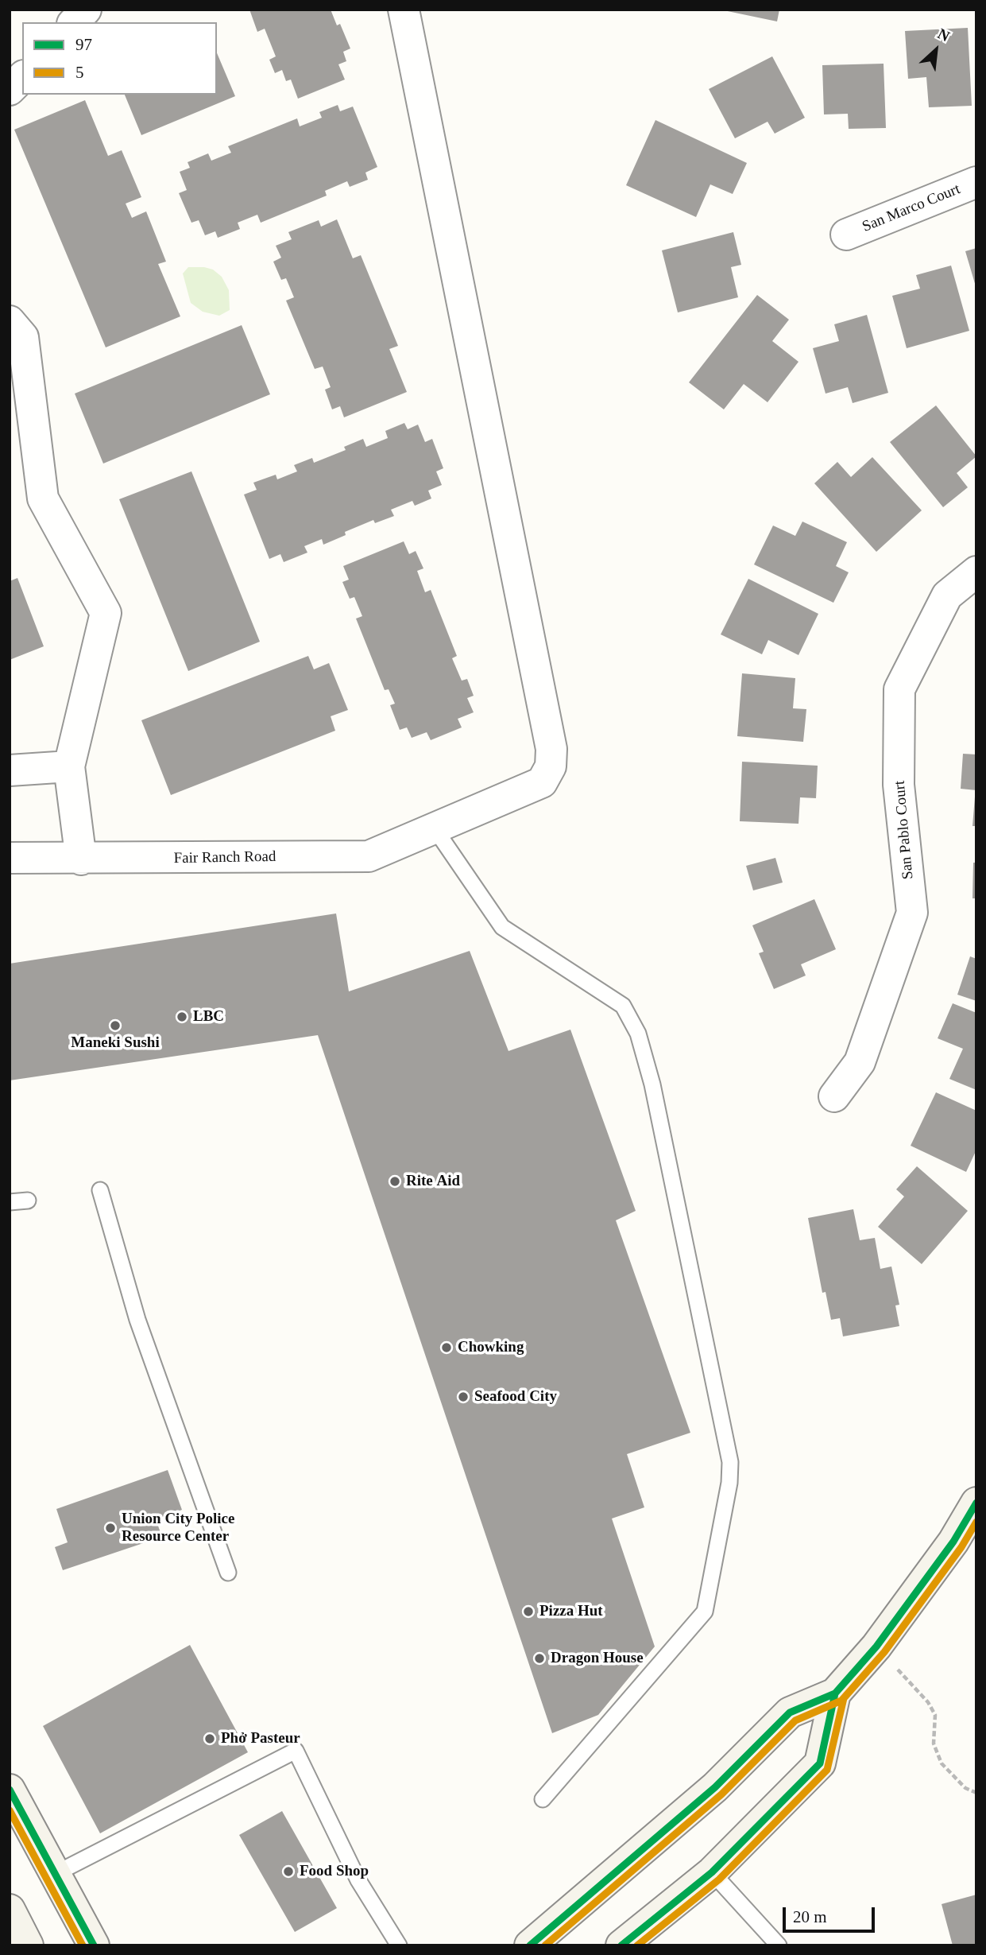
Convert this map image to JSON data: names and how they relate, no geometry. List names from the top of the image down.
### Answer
{
  "streets": {
    "street": ["San Marco Court", "San Pablo Court", "Fair Ranch Road"]
  },
  "places": [
    "LBC",
    "Maneki Sushi",
    "Rite Aid",
    "Chowking",
    "Seafood City",
    "Union City Police Resource Center",
    "Pizza Hut",
    "Dragon House",
    "Phở Pasteur",
    "Food Shop"
  ],
  "lines": ["transit line 97", "transit line 5"],
  "legend": ["97", "5"],
  "scale_bar": "20 m",
  "north": "top right"
}
